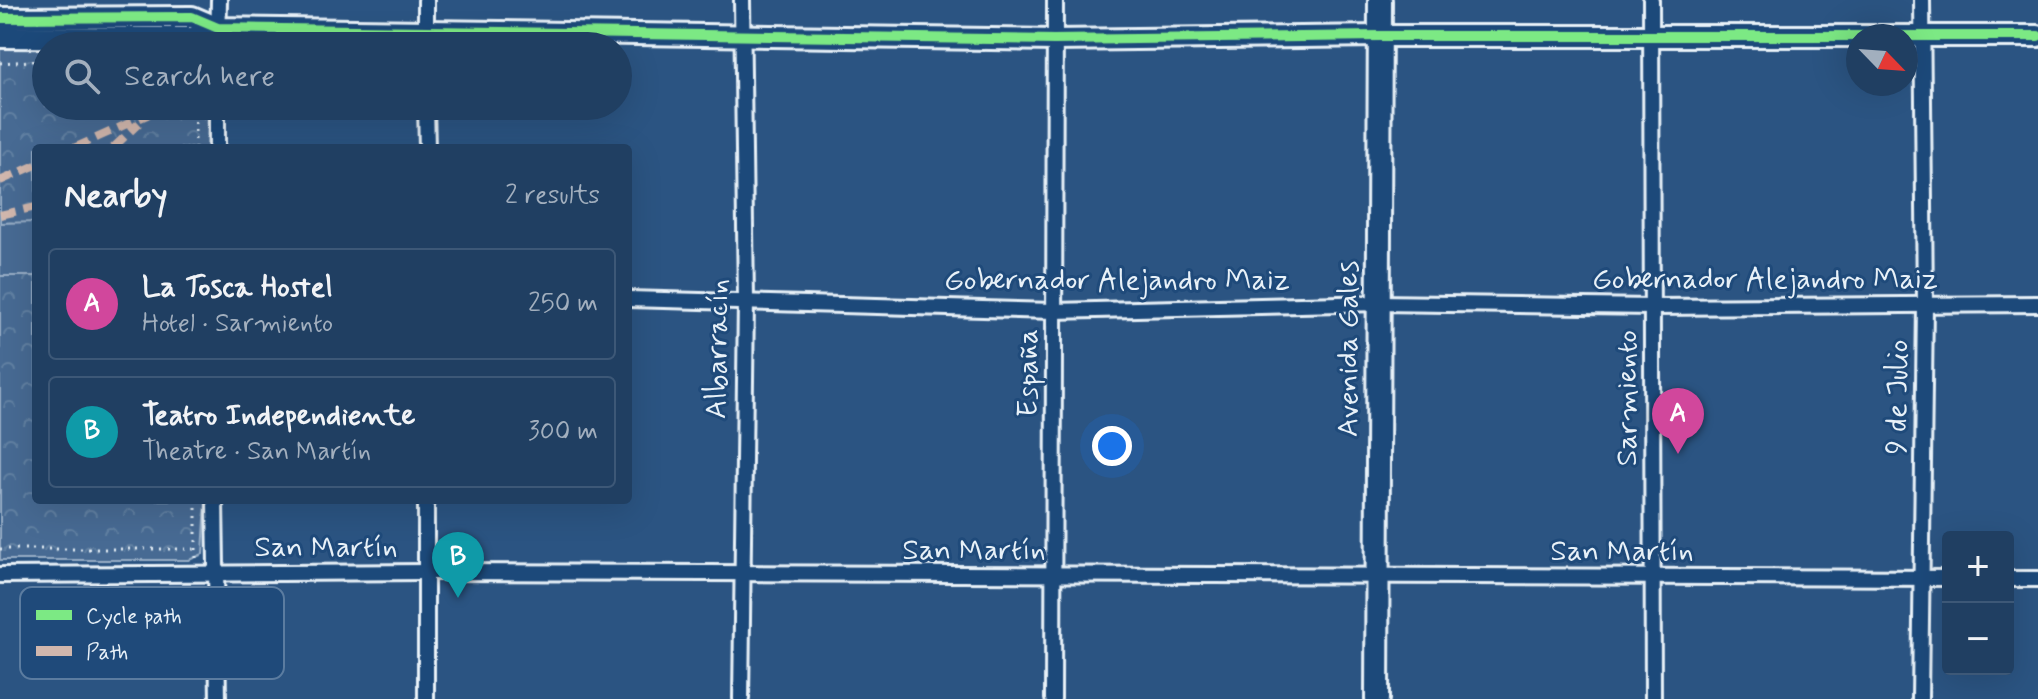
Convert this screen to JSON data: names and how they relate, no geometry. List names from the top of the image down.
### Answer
{
  "streets": {
    "main road": ["Avenida Gales"],
    "street": [
      "Gobernador Alejandro Maiz",
      "Albarracín",
      "España",
      "9 de Julio",
      "Sarmiento",
      "San Martín"
    ]
  },
  "crossings": [
    ["Gobernador Alejandro Maiz", "Albarracín"],
    ["Gobernador Alejandro Maiz", "Avenida Gales"],
    ["Gobernador Alejandro Maiz", "España"],
    ["Gobernador Alejandro Maiz", "9 de Julio"],
    ["Gobernador Alejandro Maiz", "Sarmiento"],
    ["Albarracín", "San Martín"],
    ["Avenida Gales", "San Martín"],
    ["España", "San Martín"],
    ["9 de Julio", "San Martín"],
    ["Sarmiento", "San Martín"]
  ],
  "legend": ["Cycle path", "Path"],
  "north": "bottom right",
  "page": {
    "search": "Search here",
    "heading": ["Nearby", "2 results"],
    "list": [
      {
        "mark": "A",
        "name": "La Tosca Hostel",
        "note": "Hotel · Sarmiento",
        "value": "250 m"
      },
      {
        "mark": "B",
        "name": "Teatro Independiente",
        "note": "Theatre · San Martín",
        "value": "300 m"
      }
    ],
    "pins": ["A", "B"],
    "map_buttons": ["+", "−"]
  }
}
